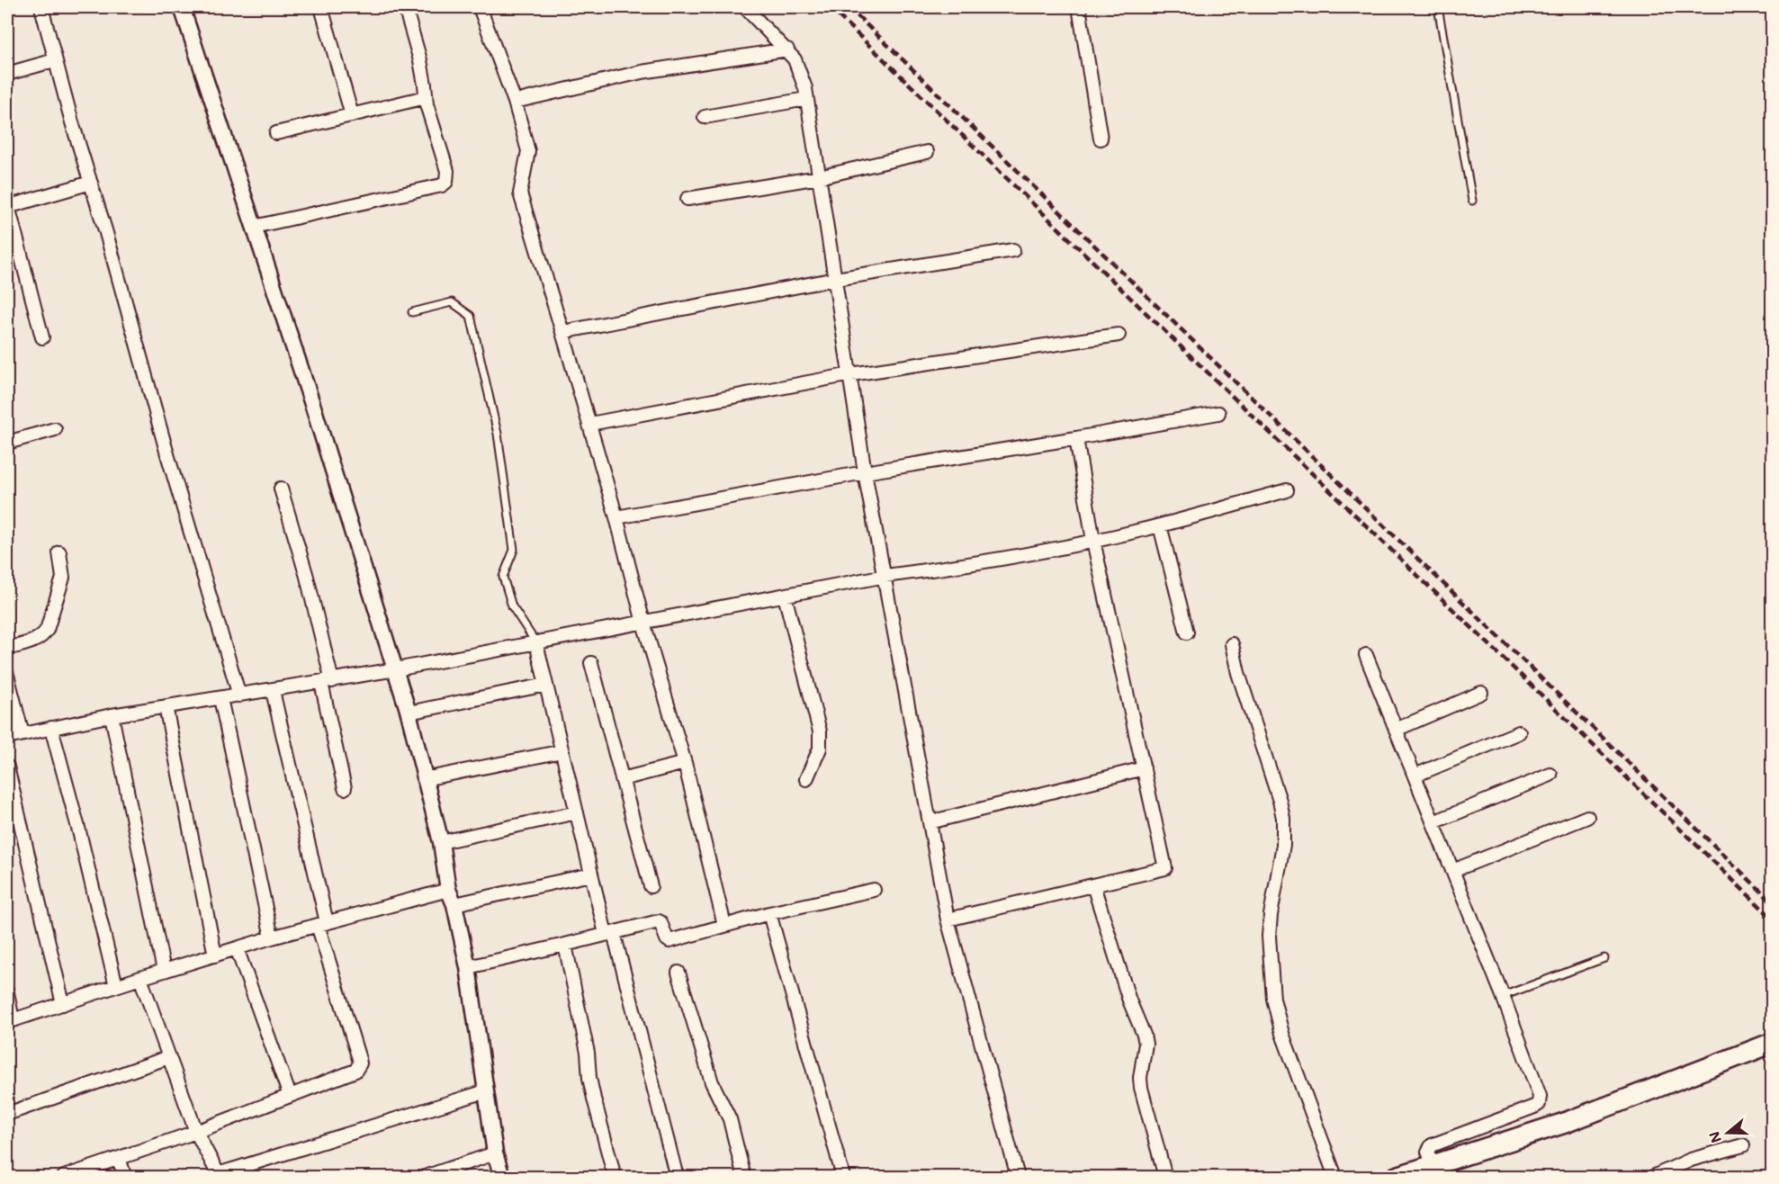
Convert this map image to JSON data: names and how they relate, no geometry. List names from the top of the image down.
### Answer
{
  "north": "left"
}
